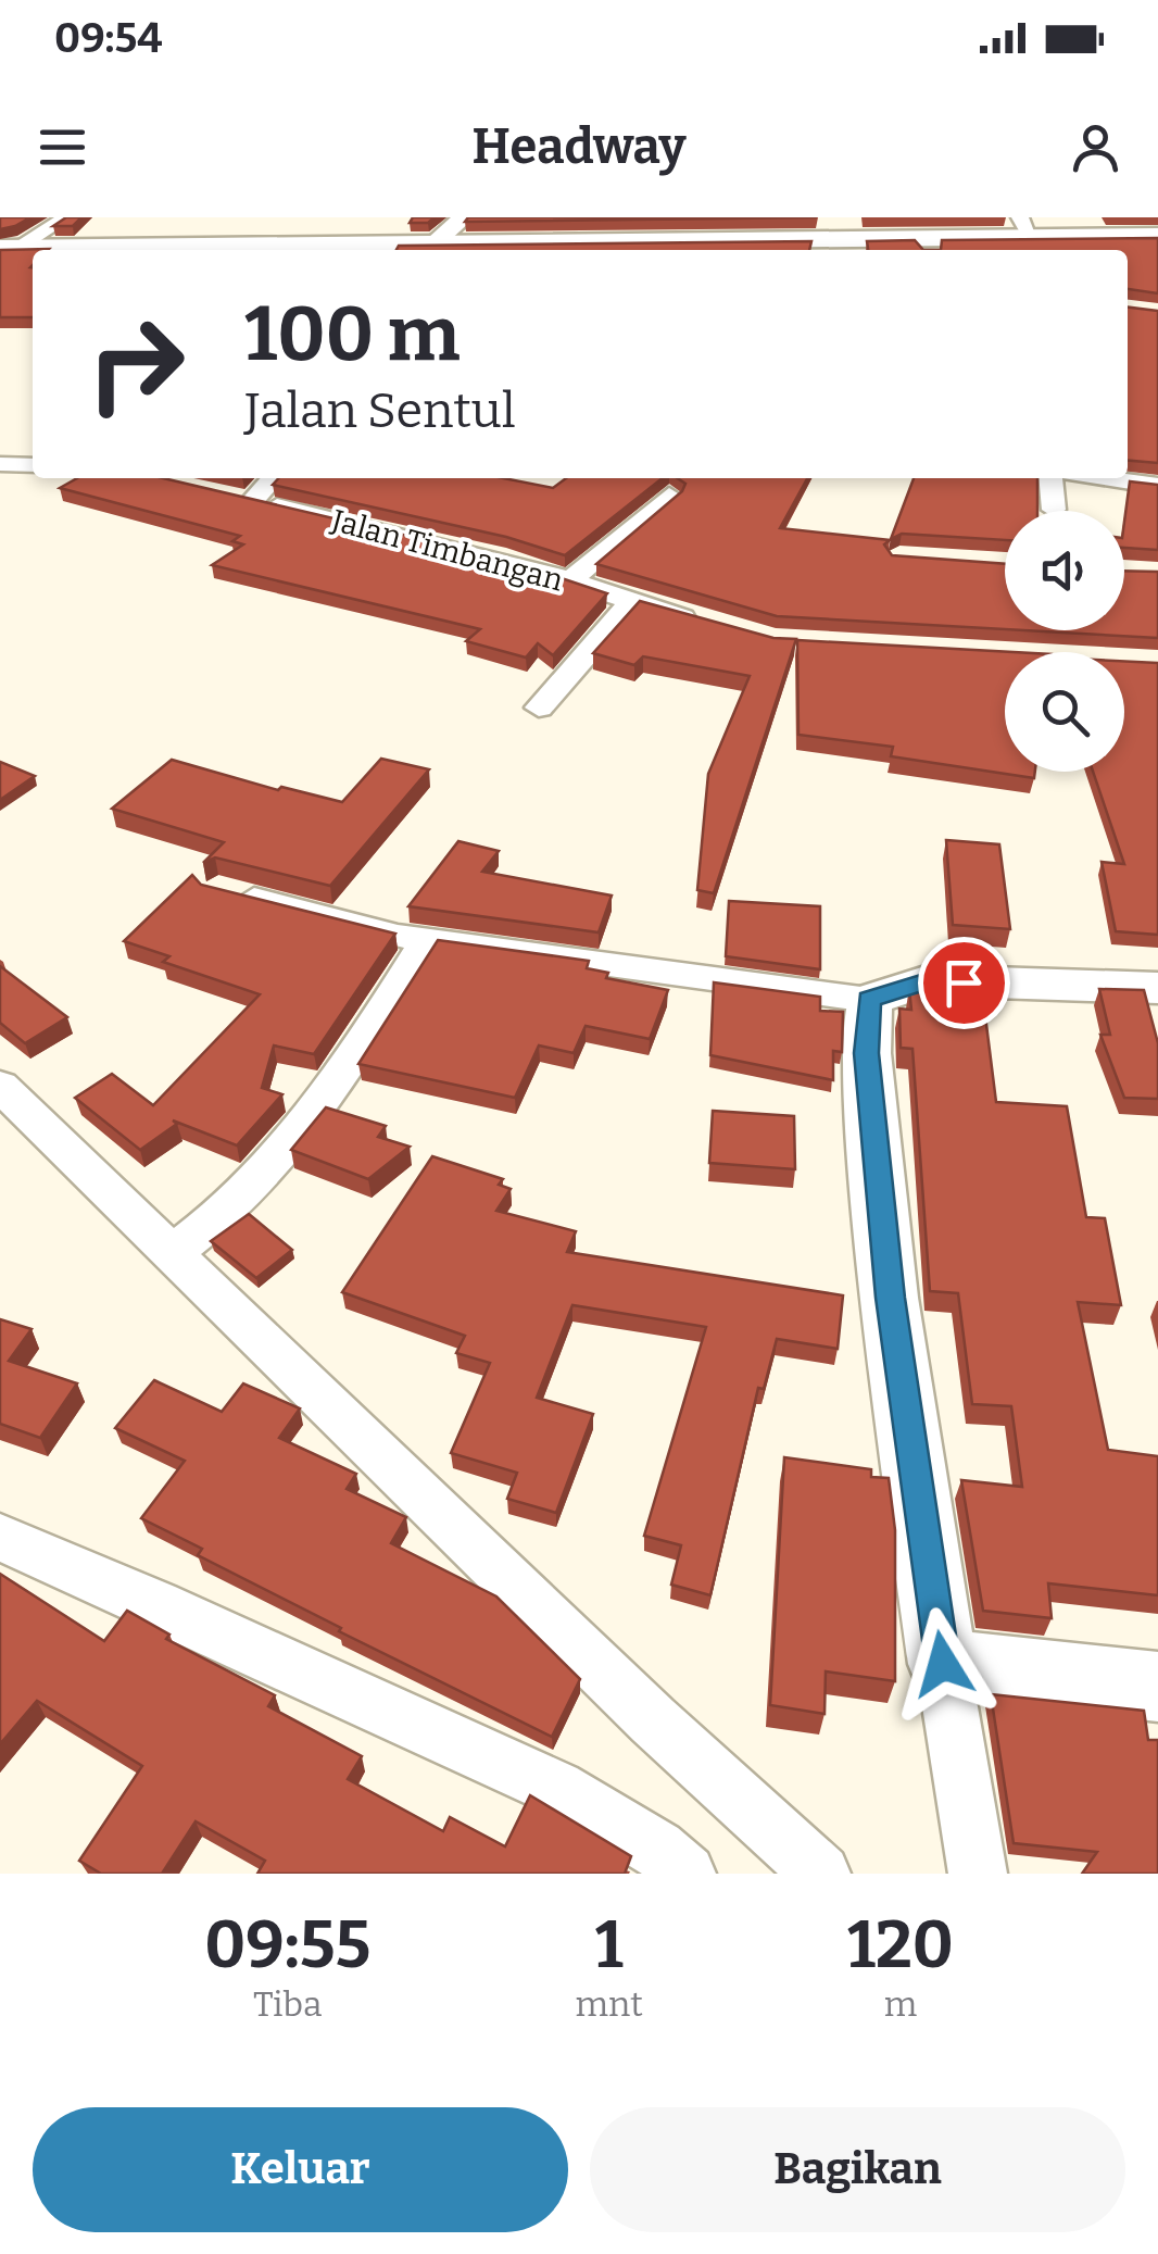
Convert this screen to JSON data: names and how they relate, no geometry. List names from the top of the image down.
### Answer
{
  "streets": {
    "street": ["Jalan Timbangan"]
  },
  "page": {
    "status": "09:54",
    "header": "Headway",
    "turn": ["100 m", "Jalan Sentul"],
    "eta": [
      "09:55",
      "Tiba",
      "1",
      "mnt",
      "120",
      "m"
    ],
    "buttons": ["Keluar", "Bagikan"]
  }
}
